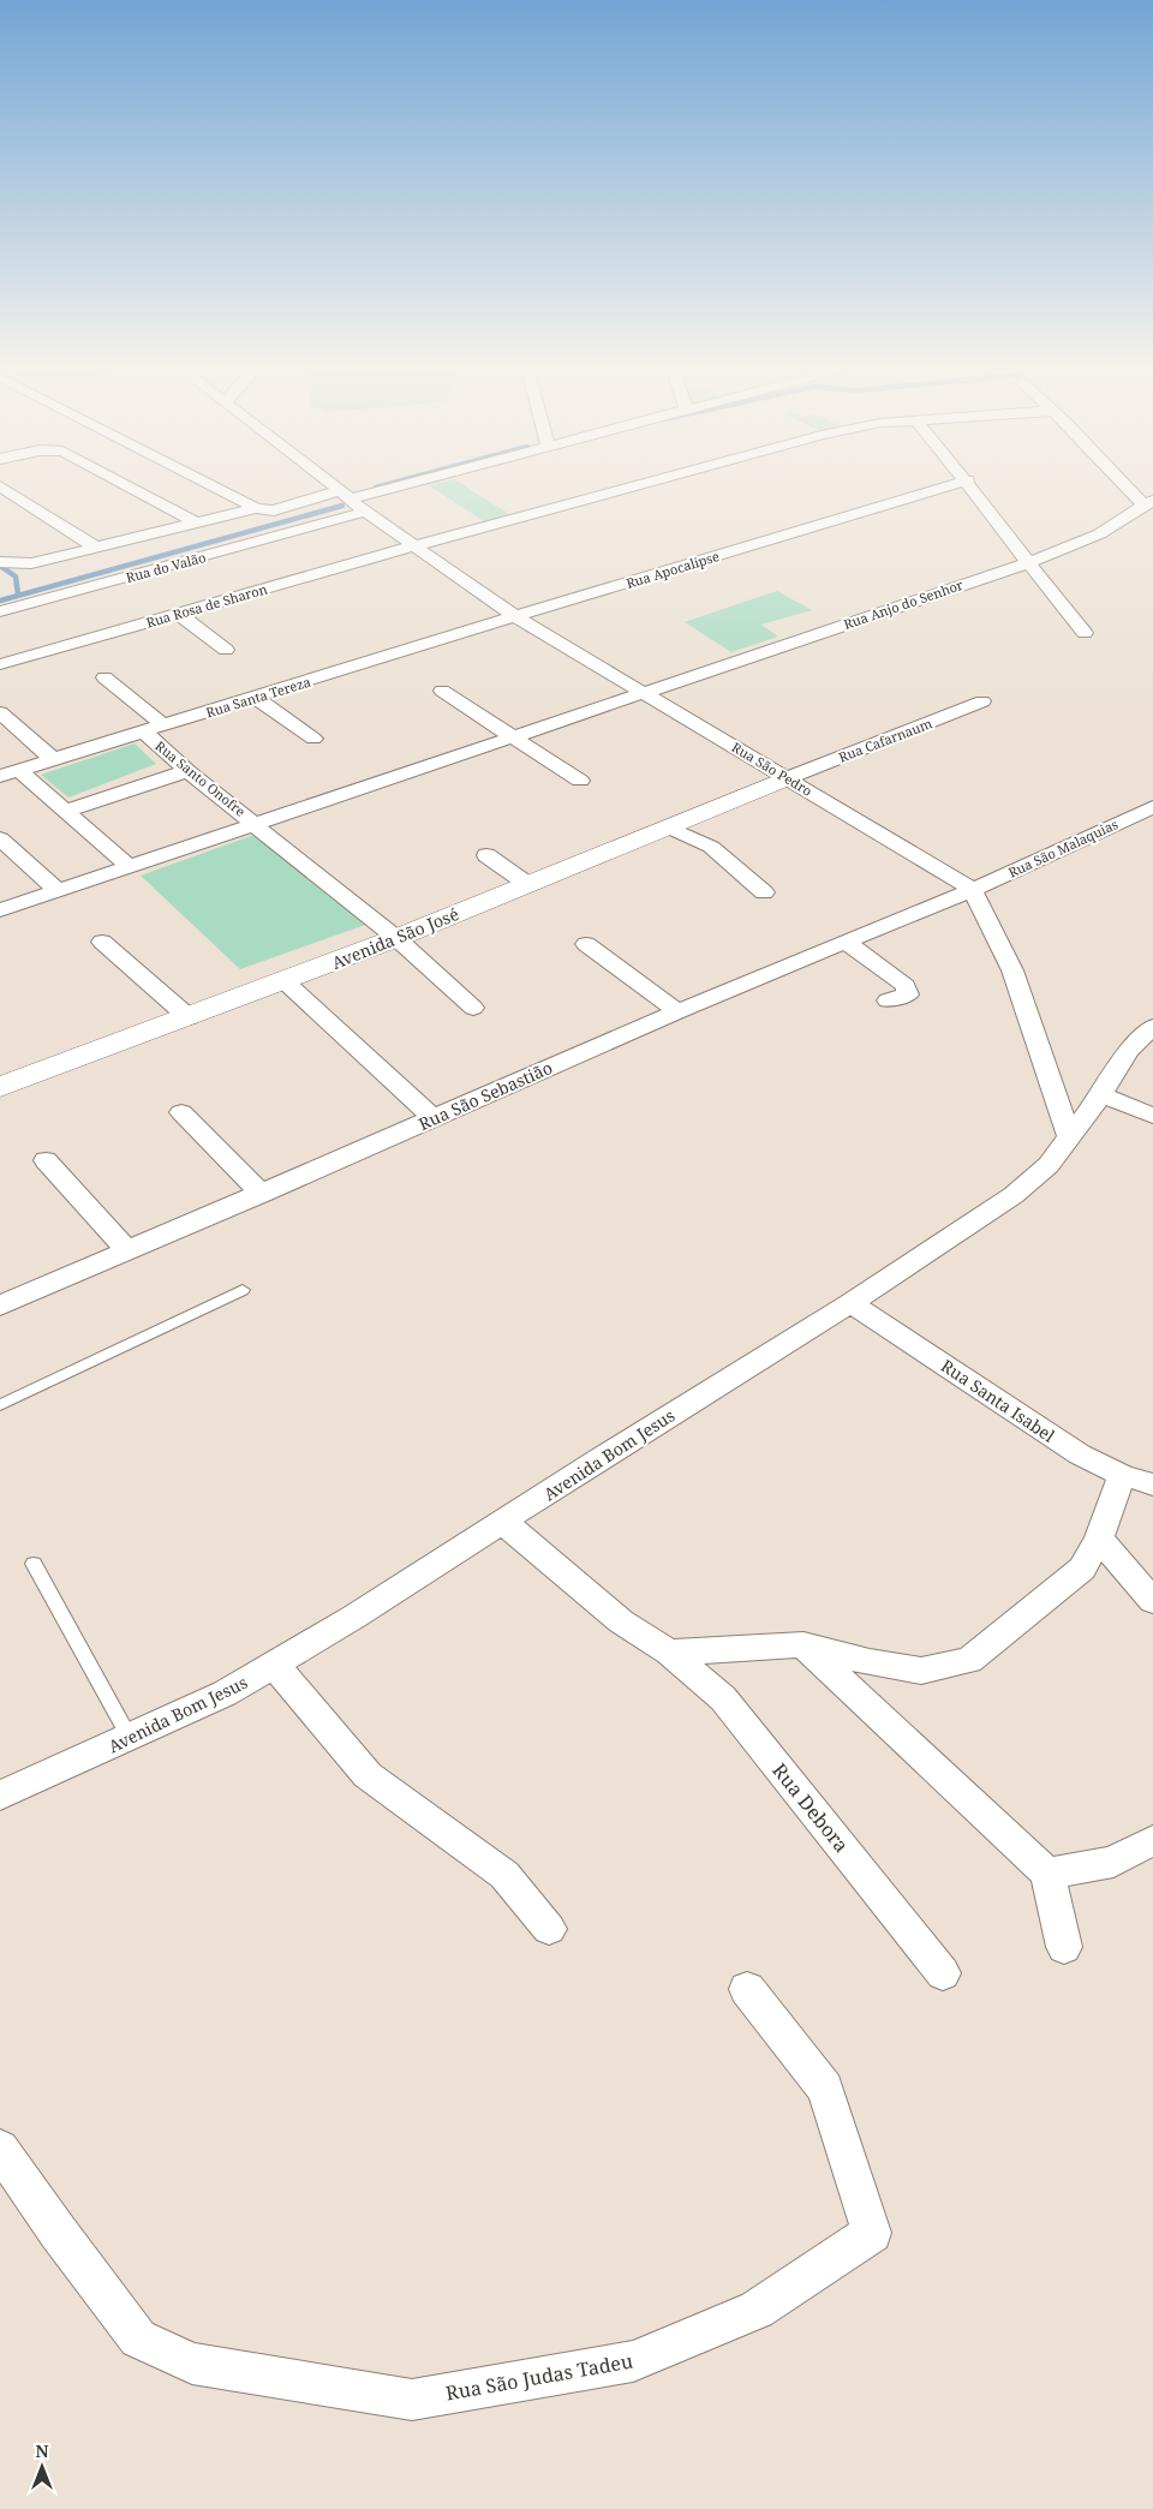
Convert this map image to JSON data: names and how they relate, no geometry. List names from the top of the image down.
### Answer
{
  "streets": {
    "street": [
      "Rua do Valão",
      "Rua Apocalipse",
      "Rua Anjo do Senhor",
      "Rua Rosa de Sharon",
      "Rua Santa Tereza",
      "Rua Cafarnaum",
      "Rua São Pedro",
      "Rua Santo Onofre",
      "Rua São Malaquias",
      "Avenida São José",
      "Rua São Sebastião",
      "Rua Santa Isabel",
      "Avenida Bom Jesus",
      "Rua Debora",
      "Rua São Judas Tadeu"
    ]
  },
  "crossings": [
    ["Rua do Valão", "Rua São Pedro"],
    ["Rua Apocalipse", "Rua Santa Tereza"],
    ["Rua Apocalipse", "Rua São Pedro"],
    ["Rua Anjo do Senhor", "Rua São Pedro"],
    ["Rua Rosa de Sharon", "Rua São Pedro"],
    ["Rua Santa Tereza", "Rua São Pedro"],
    ["Rua Santa Tereza", "Rua Santo Onofre"],
    ["Rua Cafarnaum", "Rua São Pedro"],
    ["Rua Cafarnaum", "Avenida São José"],
    ["Rua São Pedro", "Rua São Malaquias"],
    ["Rua São Pedro", "Avenida São José"],
    ["Rua São Pedro", "Rua São Sebastião"],
    ["Rua Santo Onofre", "Avenida São José"],
    ["Rua São Malaquias", "Rua São Sebastião"],
    ["Rua Santa Isabel", "Avenida Bom Jesus"],
    ["Avenida Bom Jesus", "Rua Debora"]
  ],
  "north": "top"
}
